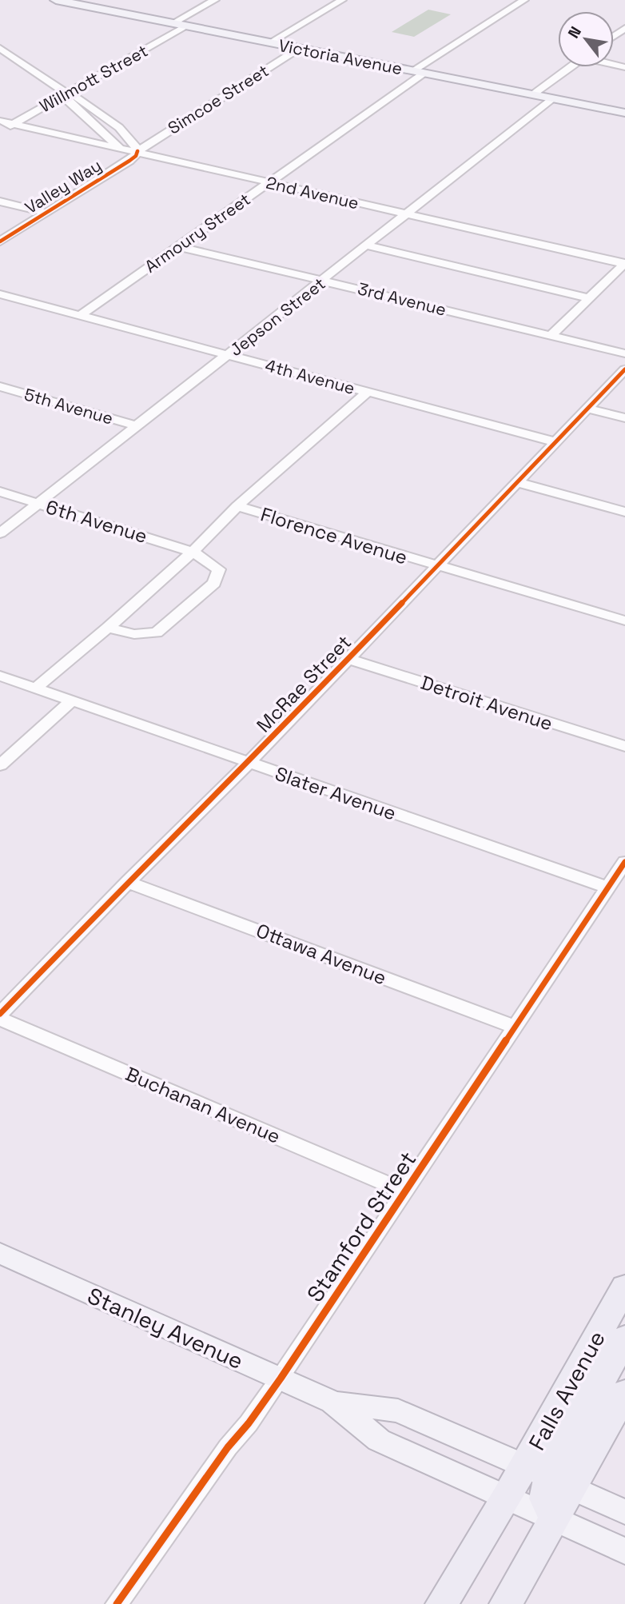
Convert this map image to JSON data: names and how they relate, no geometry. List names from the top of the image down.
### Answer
{
  "streets": {
    "highway": ["Falls Avenue"],
    "main road": ["Victoria Avenue", "Stanley Avenue"],
    "street": [
      "Willmott Street",
      "Simcoe Street",
      "Valley Way",
      "2nd Avenue",
      "Armoury Street",
      "3rd Avenue",
      "Jepson Street",
      "4th Avenue",
      "5th Avenue",
      "6th Avenue",
      "Florence Avenue",
      "McRae Street",
      "Detroit Avenue",
      "Slater Avenue",
      "Ottawa Avenue",
      "Buchanan Avenue",
      "Stamford Street"
    ]
  },
  "crossings": [
    ["Victoria Avenue", "Willmott Street"],
    ["Victoria Avenue", "Simcoe Street"],
    ["Victoria Avenue", "Armoury Street"],
    ["Victoria Avenue", "Jepson Street"],
    ["Willmott Street", "Valley Way"],
    ["Willmott Street", "2nd Avenue"],
    ["Simcoe Street", "Valley Way"],
    ["Simcoe Street", "2nd Avenue"],
    ["Valley Way", "2nd Avenue"],
    ["2nd Avenue", "Armoury Street"],
    ["2nd Avenue", "Jepson Street"],
    ["Armoury Street", "3rd Avenue"],
    ["Armoury Street", "4th Avenue"],
    ["3rd Avenue", "Jepson Street"],
    ["Jepson Street", "4th Avenue"],
    ["Jepson Street", "5th Avenue"],
    ["Jepson Street", "6th Avenue"],
    ["4th Avenue", "McRae Street"],
    ["Florence Avenue", "McRae Street"],
    ["McRae Street", "Detroit Avenue"],
    ["McRae Street", "Slater Avenue"],
    ["McRae Street", "Ottawa Avenue"],
    ["Slater Avenue", "Stamford Street"],
    ["Ottawa Avenue", "Stamford Street"],
    ["Buchanan Avenue", "Stamford Street"],
    ["Stamford Street", "Stanley Avenue"],
    ["Stanley Avenue", "Falls Avenue"]
  ],
  "north": "top left"
}
